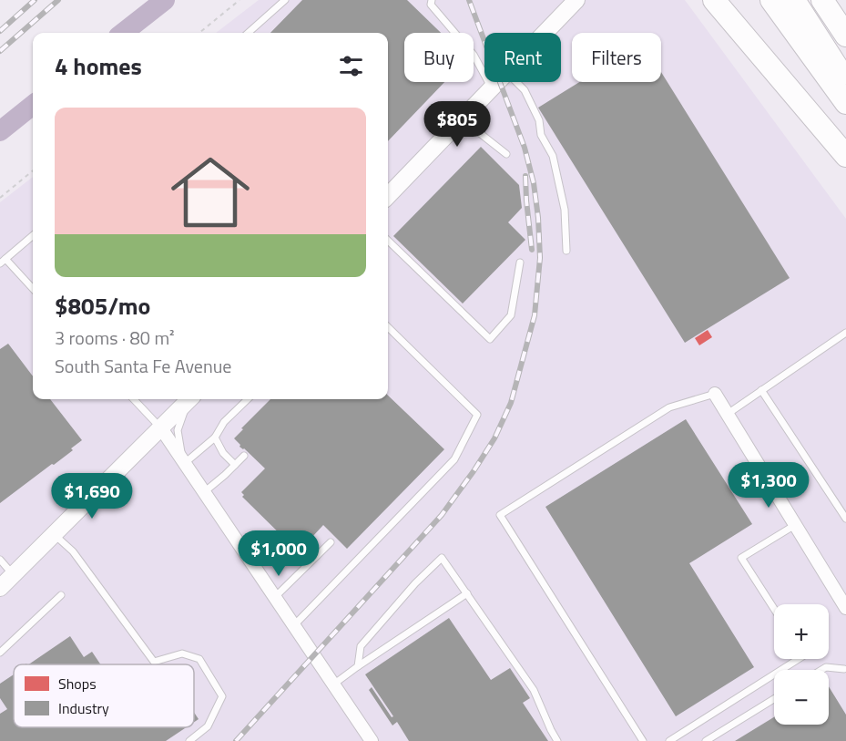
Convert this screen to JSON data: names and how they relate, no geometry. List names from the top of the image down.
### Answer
{
  "legend": ["Shops", "Industry"],
  "page": {
    "chip": ["Buy", "Rent", "Filters"],
    "heading": "4 homes",
    "list": [
      {
        "name": "$805/mo",
        "note": "3 rooms · 80 m² · South Santa Fe Avenue"
      }
    ],
    "price": [
      "$805",
      "$1,300",
      "$1,690",
      "$1,000"
    ],
    "map_buttons": ["+", "−"]
  }
}
